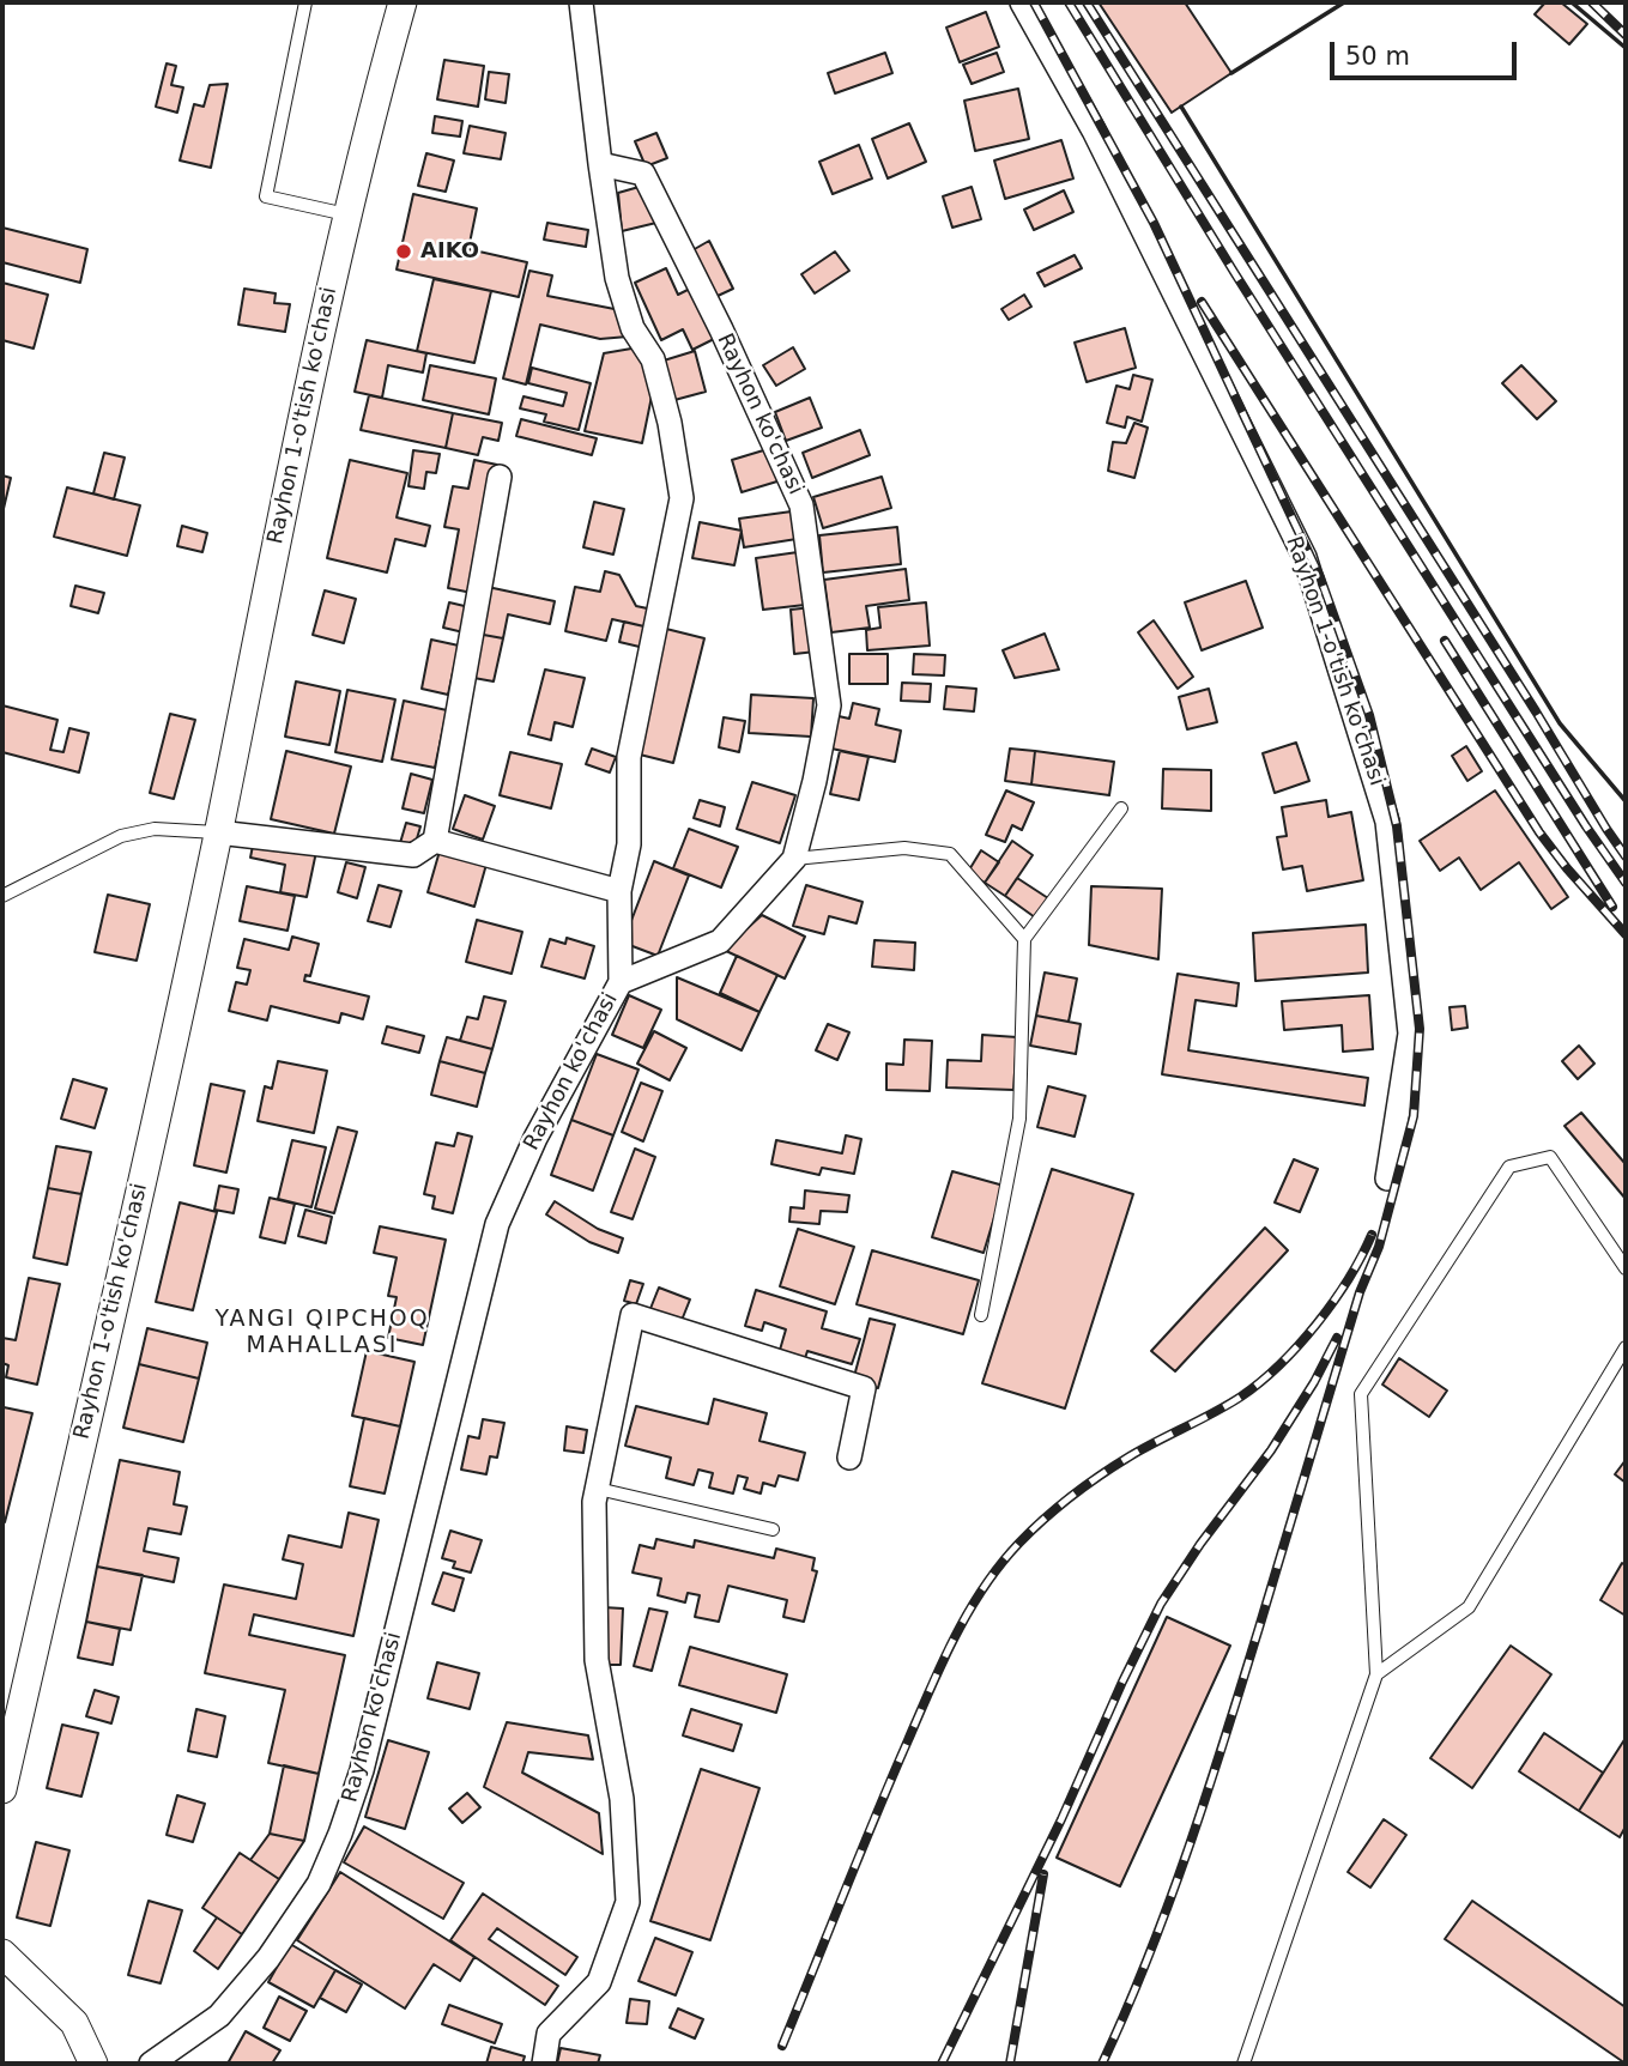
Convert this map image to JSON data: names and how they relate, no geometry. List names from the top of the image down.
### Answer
{
  "streets": {
    "street": ["Rayhon ko'chasi", "Rayhon 1-o'tish ko'chasi"]
  },
  "districts": ["YANGI QIPCHOQ MAHALLASI"],
  "places": ["AIKO"],
  "scale_bar": "50 m"
}
